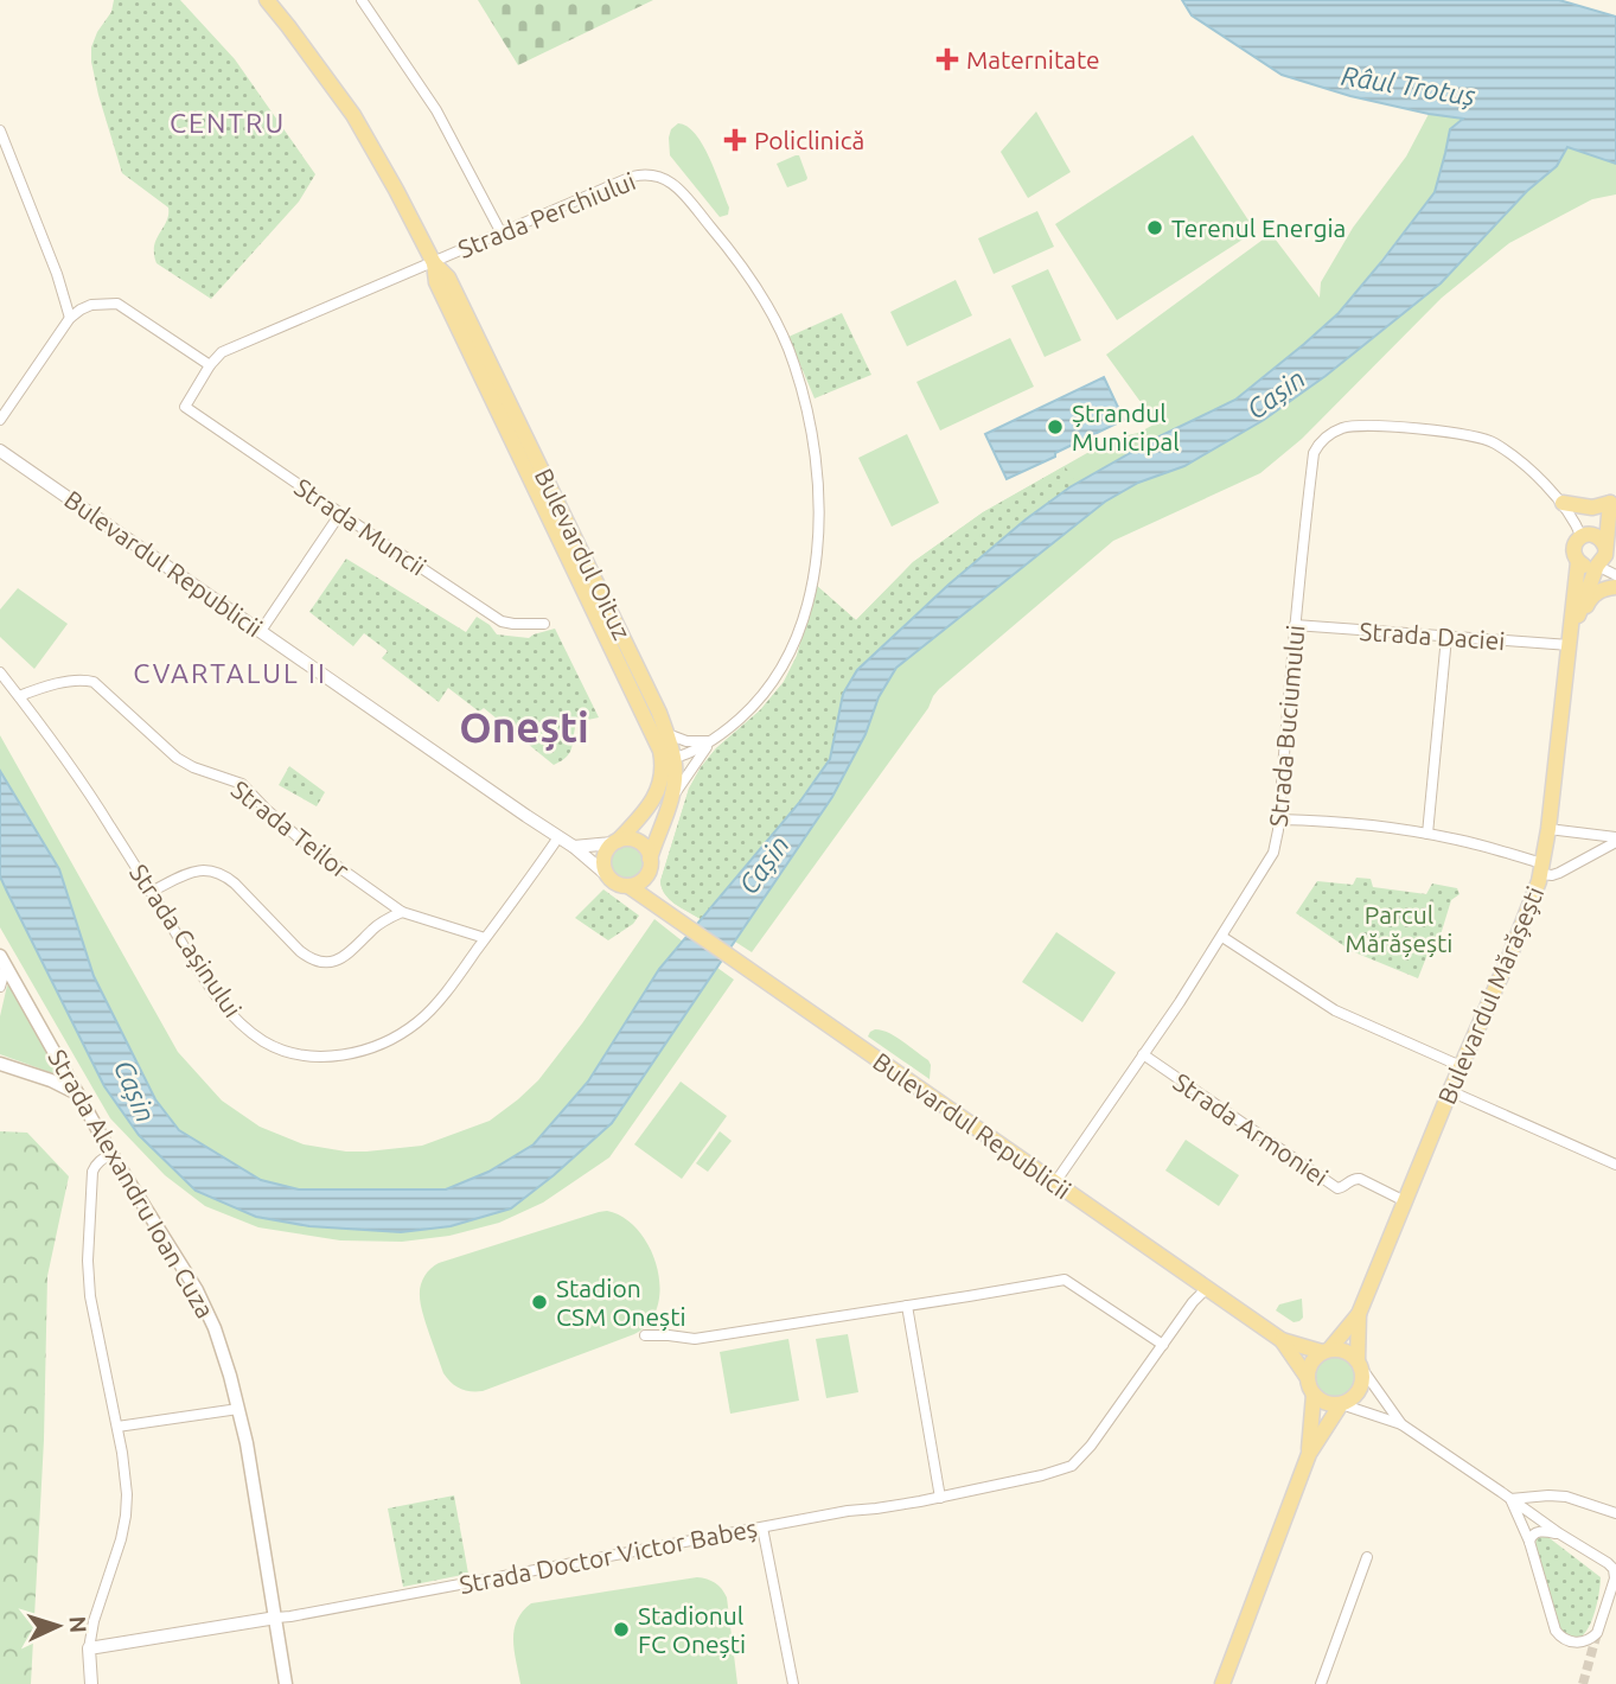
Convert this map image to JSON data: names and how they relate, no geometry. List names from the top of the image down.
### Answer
{
  "streets": {
    "main road": [
      "Bulevardul Oituz",
      "Bulevardul Republicii",
      "Bulevardul Mărășești",
      "Strada Alexandru Ioan Cuza"
    ],
    "street": [
      "Strada Perchiului",
      "Strada Muncii",
      "Strada Daciei",
      "Strada Buciumului",
      "Strada Teilor",
      "Strada Cașinului",
      "Strada Armoniei",
      "Strada Doctor Victor Babeș"
    ]
  },
  "crossings": [
    ["Strada Perchiului", "Strada Muncii"],
    ["Strada Perchiului", "Bulevardul Oituz"],
    ["Bulevardul Oituz", "Bulevardul Republicii"],
    ["Bulevardul Republicii", "Strada Buciumului"],
    ["Bulevardul Republicii", "Strada Cașinului"],
    ["Bulevardul Republicii", "Strada Doctor Victor Babeș"],
    ["Strada Daciei", "Strada Buciumului"],
    ["Strada Daciei", "Bulevardul Mărășești"],
    ["Strada Buciumului", "Strada Armoniei"],
    ["Strada Teilor", "Strada Cașinului"],
    ["Bulevardul Mărășești", "Strada Armoniei"],
    ["Strada Alexandru Ioan Cuza", "Strada Doctor Victor Babeș"]
  ],
  "districts": ["CENTRU", "CVARTALUL II", "Onești"],
  "water": ["Râul Trotuș", "Cașin"],
  "parks": ["Parcul Mărășești"],
  "places": {
    "health": ["Maternitate", "Policlinică"],
    "other": [
      "Terenul Energia",
      "Ștrandul Municipal",
      "Stadion CSM Onești",
      "Stadionul FC Onești"
    ]
  },
  "north": "right"
}
